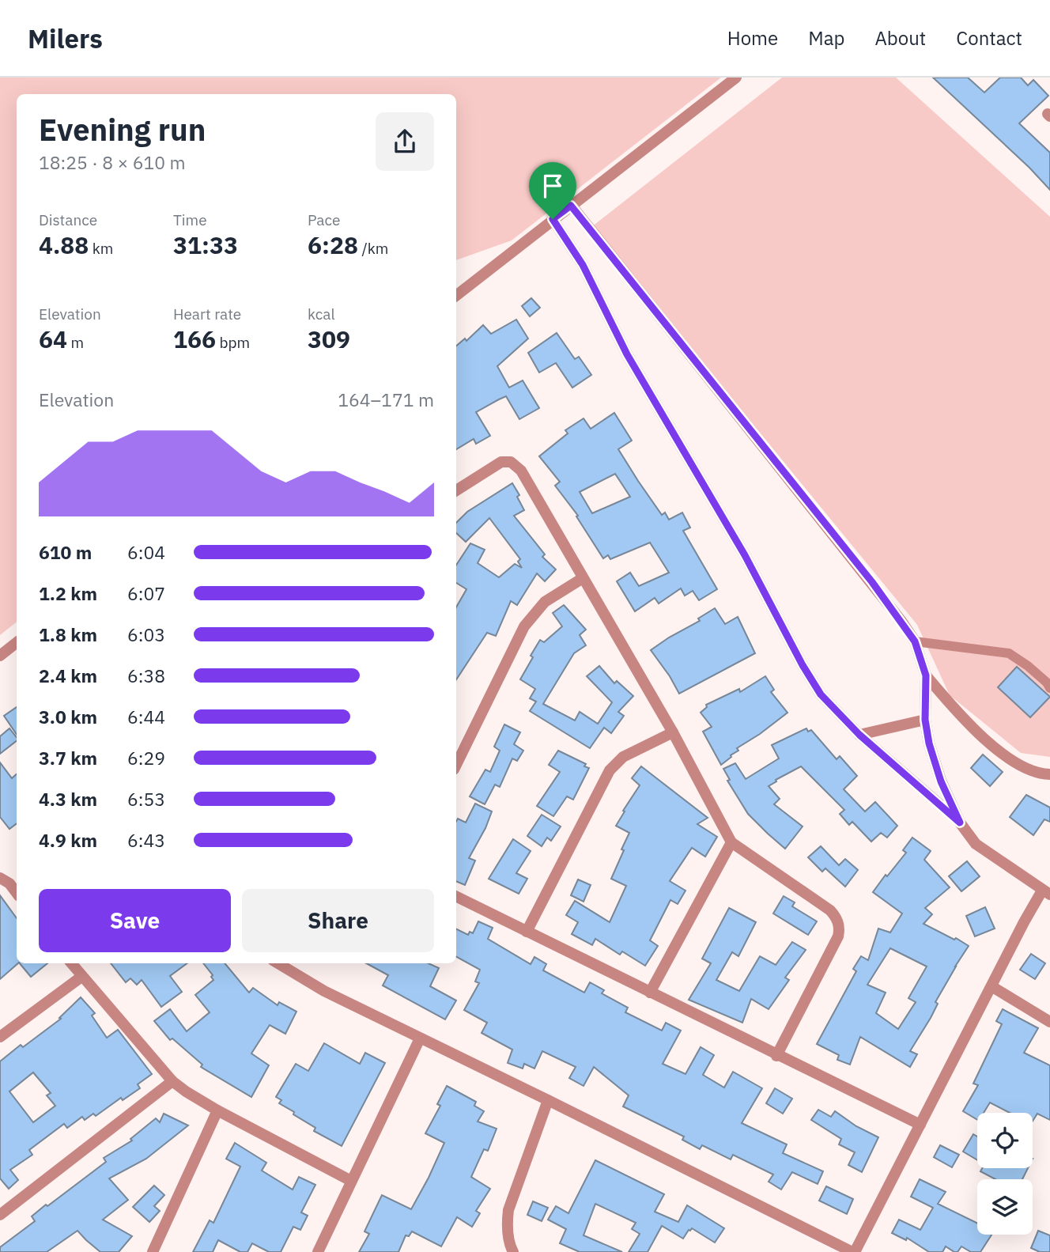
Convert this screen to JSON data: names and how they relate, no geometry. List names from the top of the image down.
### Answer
{
  "page": {
    "header": "Milers",
    "nav": [
      "Home",
      "Map",
      "About",
      "Contact"
    ],
    "heading": ["Evening run", "18:25 · 8 × 610 m"],
    "stats": [
      ["Distance", "4.88 km"],
      ["Time", "31:33"],
      ["Pace", "6:28 /km"],
      ["Elevation", "64 m"],
      ["Heart rate", "166 bpm"],
      ["kcal", "309"]
    ],
    "chart": ["Elevation", "164–171 m"],
    "list": [
      {
        "name": "610 m",
        "note": "6:04"
      },
      {
        "name": "1.2 km",
        "note": "6:07"
      },
      {
        "name": "1.8 km",
        "note": "6:03"
      },
      {
        "name": "2.4 km",
        "note": "6:38"
      },
      {
        "name": "3.0 km",
        "note": "6:44"
      },
      {
        "name": "3.7 km",
        "note": "6:29"
      },
      {
        "name": "4.3 km",
        "note": "6:53"
      },
      {
        "name": "4.9 km",
        "note": "6:43"
      }
    ],
    "buttons": ["Save", "Share"]
  }
}
